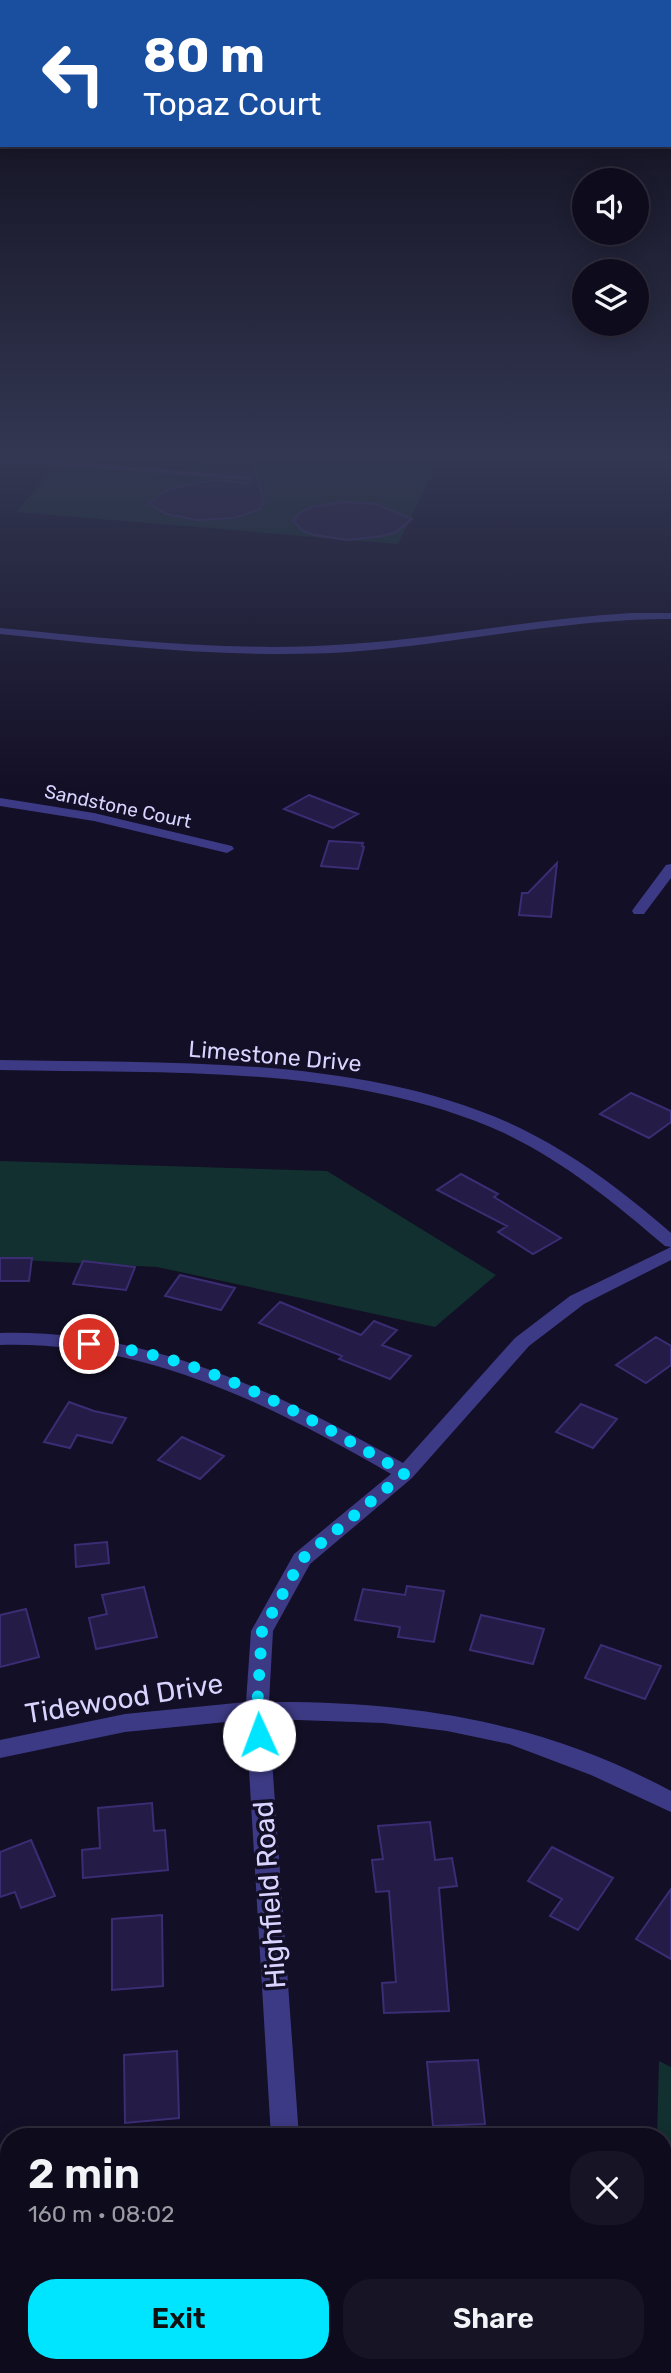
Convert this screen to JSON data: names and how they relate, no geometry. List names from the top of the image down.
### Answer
{
  "streets": {
    "street": [
      "Sandstone Court",
      "Limestone Drive",
      "Tidewood Drive",
      "Highfield Road"
    ]
  },
  "crossings": [
    ["Tidewood Drive", "Highfield Road"]
  ],
  "page": {
    "turn": ["80 m", "Topaz Court"],
    "heading": ["2 min", "160 m · 08:02"],
    "buttons": ["Exit", "Share"]
  }
}
